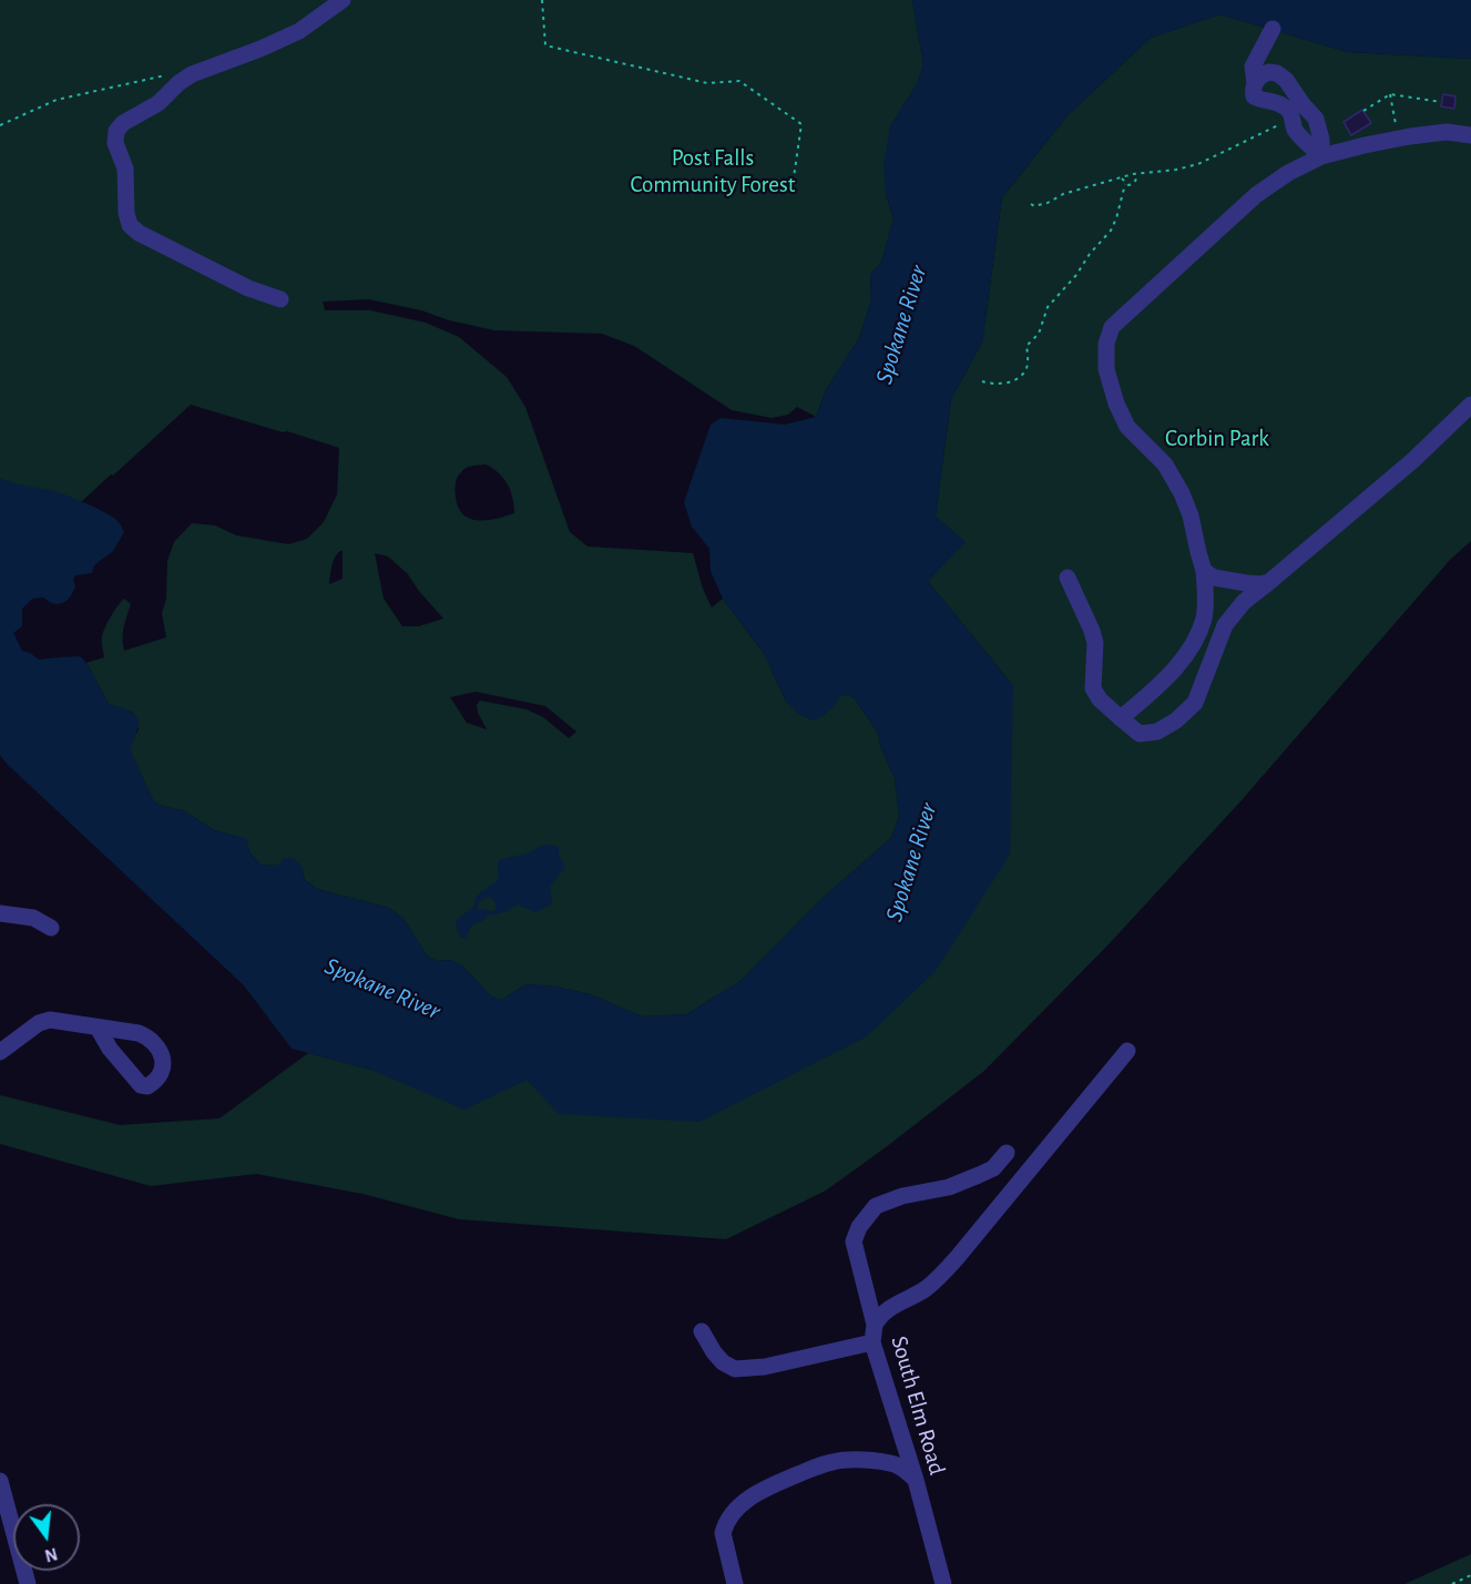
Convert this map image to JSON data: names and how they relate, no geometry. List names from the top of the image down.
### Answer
{
  "streets": {
    "street": ["South Elm Road"]
  },
  "water": ["Spokane River"],
  "parks": ["Post Falls Community Forest", "Corbin Park"],
  "north": "bottom"
}
